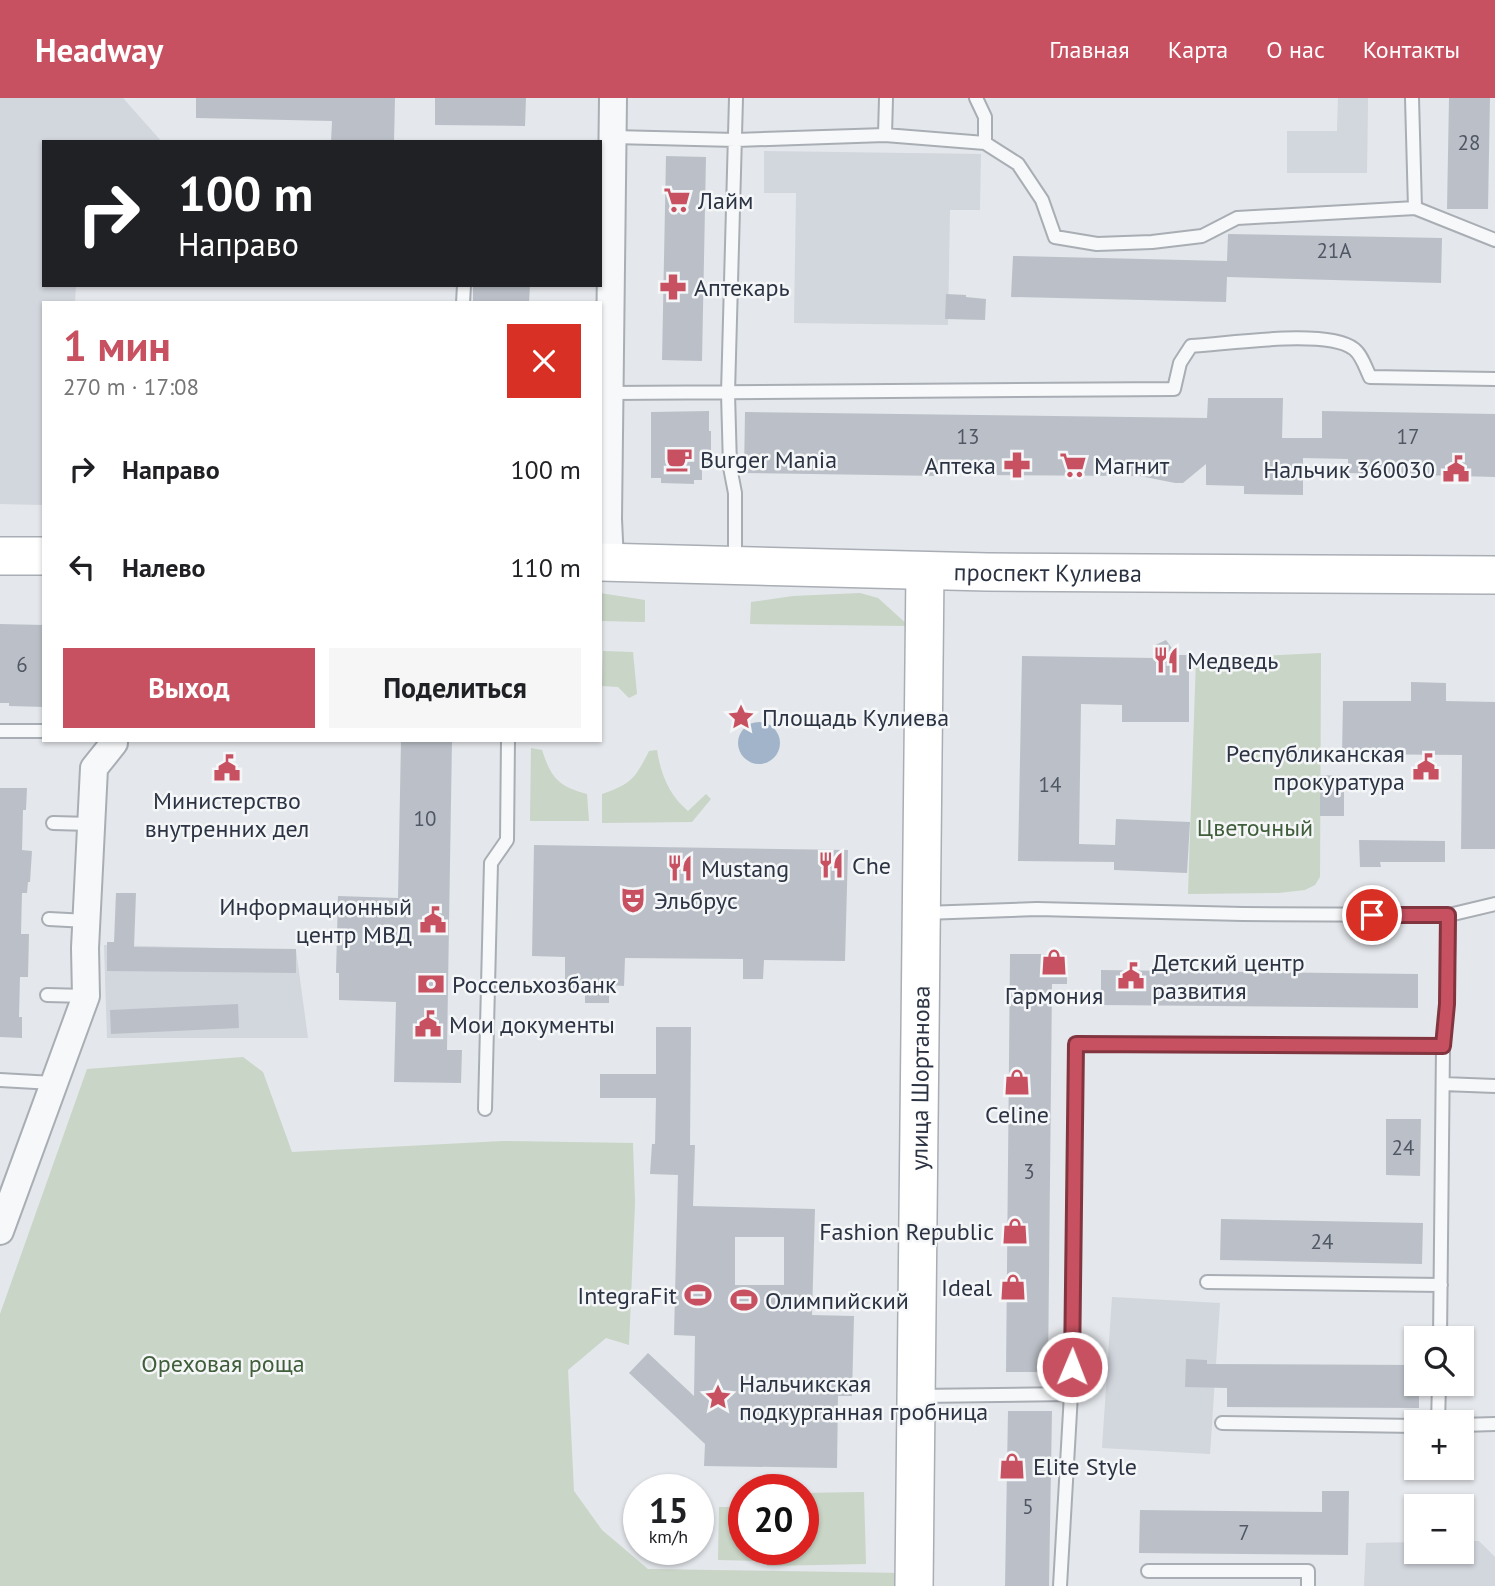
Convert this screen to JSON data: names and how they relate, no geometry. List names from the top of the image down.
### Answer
{
  "streets": {
    "street": ["проспект Кулиева", "улица Шортанова"]
  },
  "crossings": [
    ["проспект Кулиева", "улица Шортанова"]
  ],
  "parks": ["Цветочный", "Ореховая роща"],
  "places": {
    "supermarket": ["Лайм", "Магнит"],
    "pharmacy": ["Аптекарь", "Аптека"],
    "cafe": ["Burger Mania"],
    "public building": [
      "Нальчик 360030",
      "Республиканская прокуратура",
      "Министерство внутренних дел",
      "Информационный центр МВД",
      "Детский центр развития",
      "Мои документы"
    ],
    "restaurant": ["Медведь", "Che", "Mustang"],
    "place": ["Площадь Кулиева", "Нальчикская подкурганная гробница"],
    "theatre": ["Эльбрус"],
    "shop": [
      "Гармония",
      "Celine",
      "Fashion Republic",
      "Ideal",
      "Elite Style"
    ],
    "bank": ["Россельхозбанк"],
    "sports": ["IntegraFit", "Олимпийский"]
  },
  "house_numbers": [
    "28",
    "21А",
    "13",
    "17",
    "6",
    "14",
    "10",
    "24",
    "3",
    "24",
    "5",
    "7"
  ],
  "page": {
    "header": "Headway",
    "nav": [
      "Главная",
      "Карта",
      "О нас",
      "Контакты"
    ],
    "turn": ["100 m", "Направо"],
    "heading": ["1 мин", "270 m · 17:08"],
    "list": [
      {
        "name": "Направо",
        "value": "100 m"
      },
      {
        "name": "Налево",
        "value": "110 m"
      }
    ],
    "buttons": ["Выход", "Поделиться"],
    "map_buttons": ["+", "−"],
    "speed": "15 km/h",
    "limit": "20"
  }
}
